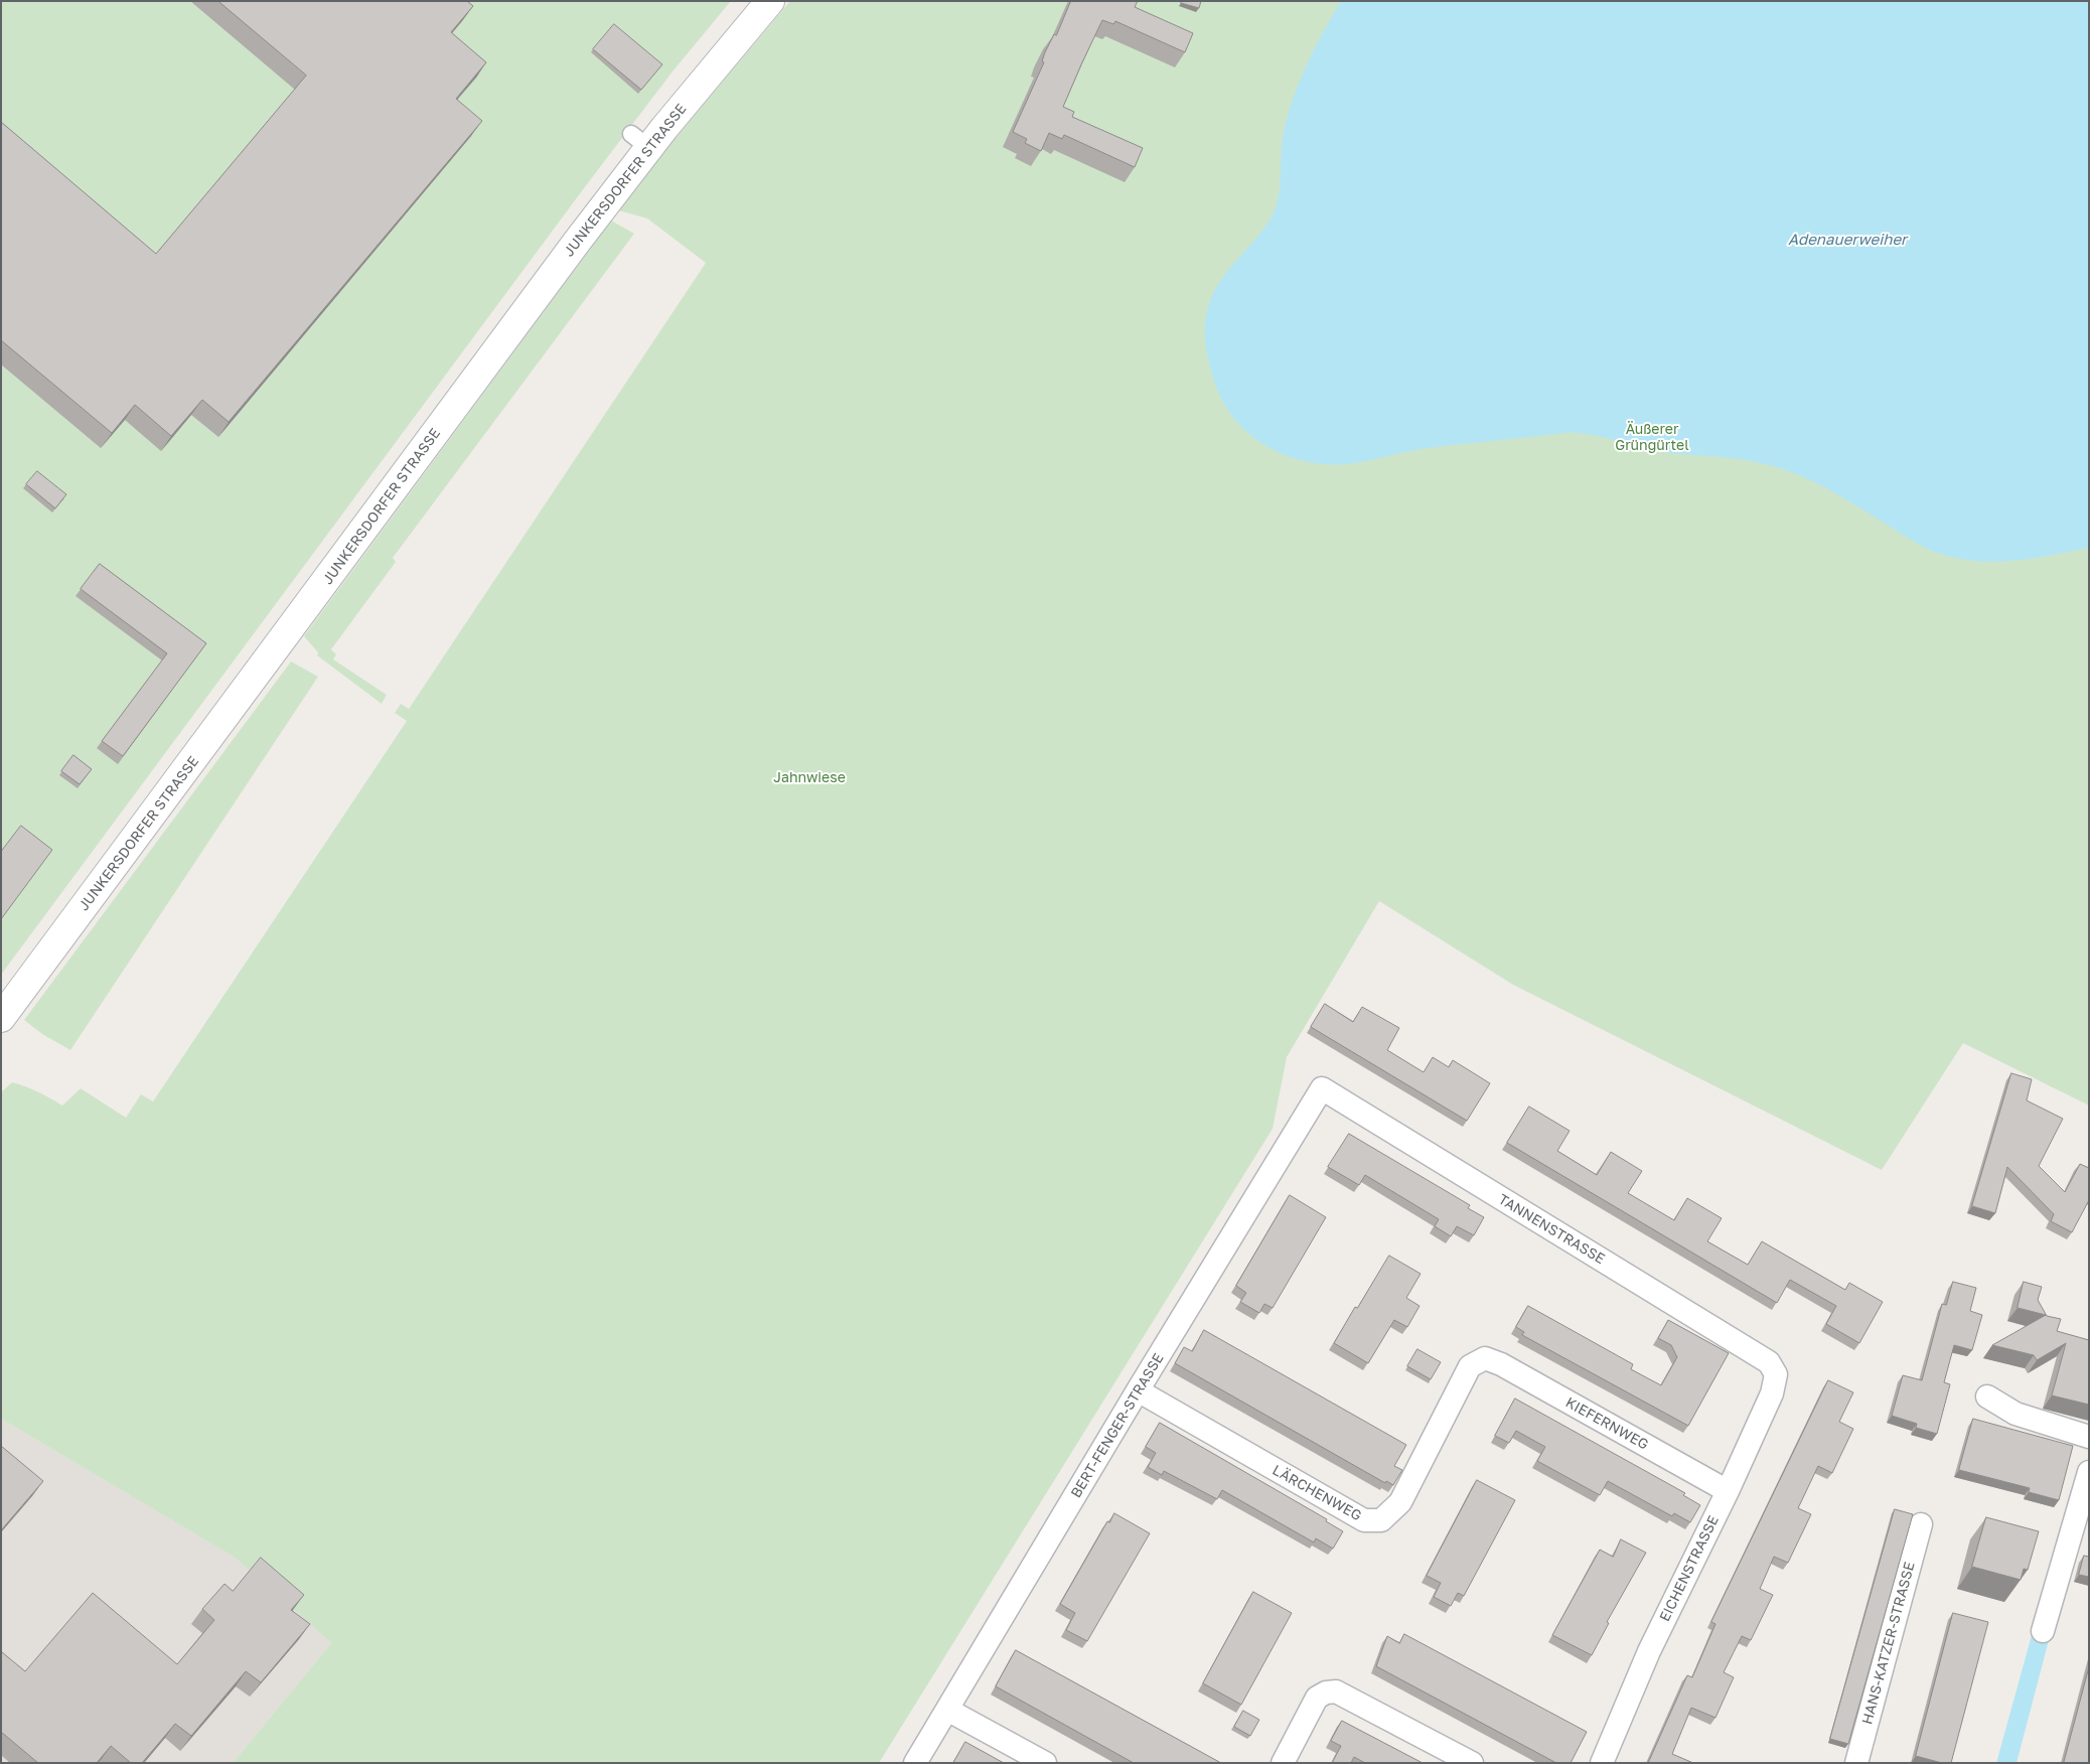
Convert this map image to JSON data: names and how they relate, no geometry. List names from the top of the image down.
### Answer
{
  "streets": {
    "street": [
      "JUNKERSDORFER STRASSE",
      "TANNENSTRASSE",
      "KIEFERNWEG",
      "BERT-FENGER-STRASSE",
      "LÄRCHENWEG",
      "EICHENSTRASSE",
      "HANS-KATZER-STRASSE"
    ]
  },
  "crossings": [
    ["TANNENSTRASSE", "BERT-FENGER-STRASSE"],
    ["TANNENSTRASSE", "EICHENSTRASSE"],
    ["KIEFERNWEG", "LÄRCHENWEG"],
    ["KIEFERNWEG", "EICHENSTRASSE"],
    ["BERT-FENGER-STRASSE", "LÄRCHENWEG"]
  ],
  "water": ["Adenauerweiher"],
  "parks": ["Äußerer Grüngürtel", "Jahnwiese"]
}
